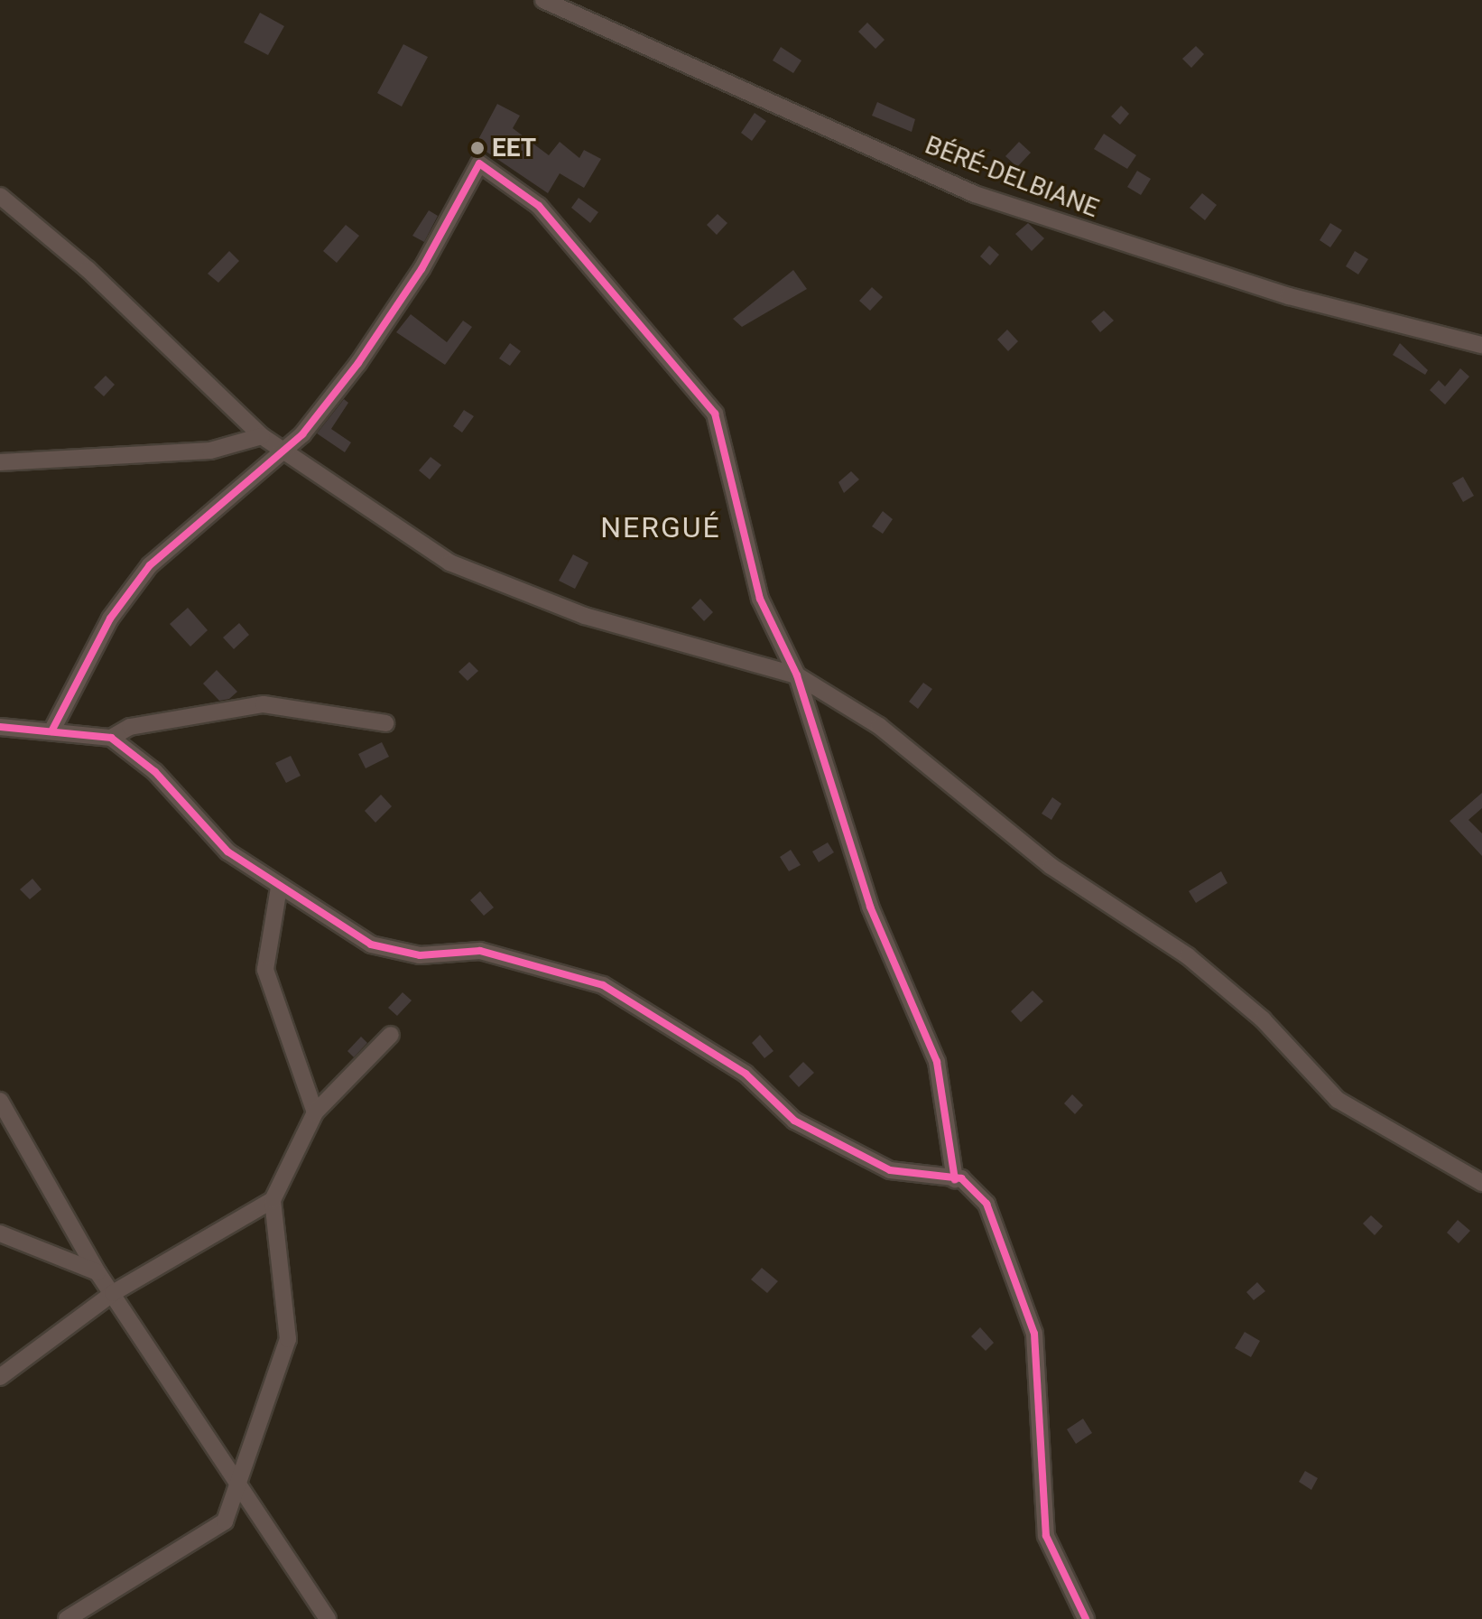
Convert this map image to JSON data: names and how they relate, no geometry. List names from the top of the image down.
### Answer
{
  "streets": {
    "street": ["BÉRÉ-DELBIANE"]
  },
  "districts": ["NERGUÉ"],
  "places": ["EET"]
}
